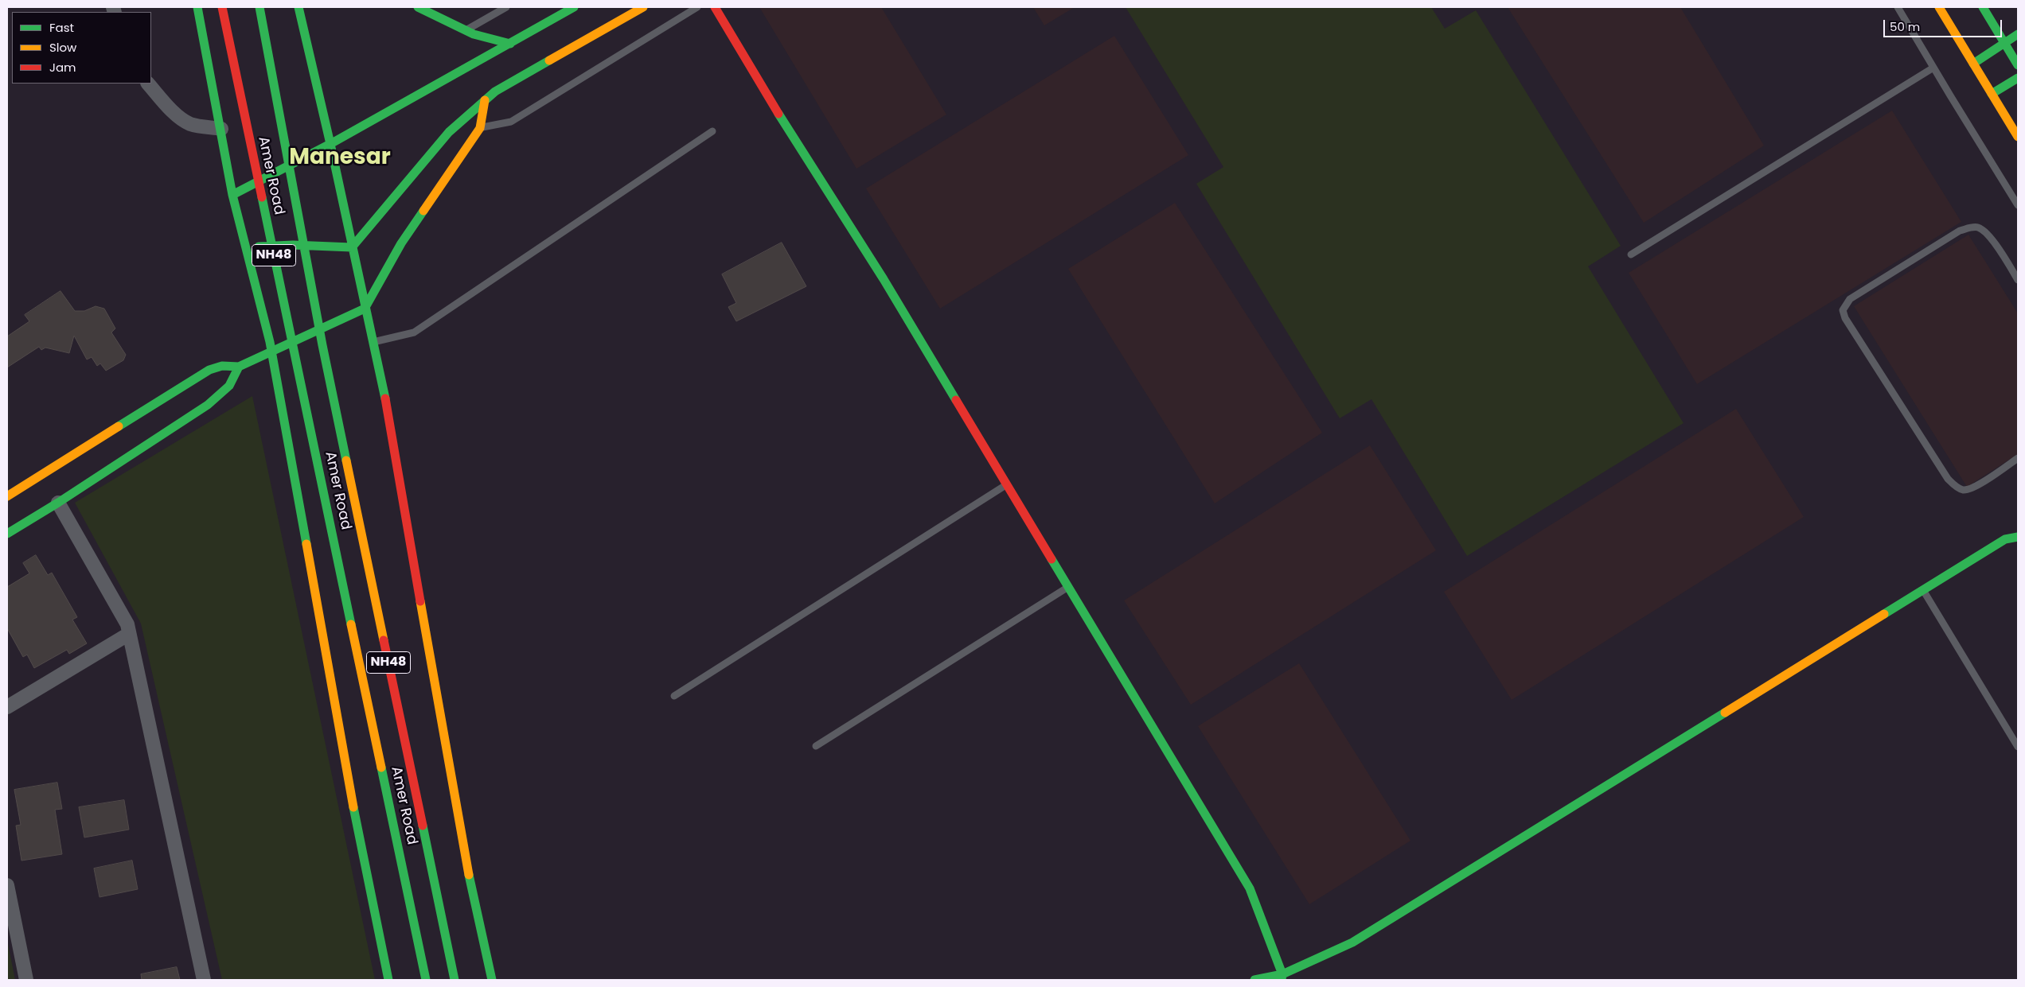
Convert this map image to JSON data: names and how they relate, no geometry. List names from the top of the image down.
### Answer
{
  "streets": {
    "main road": ["Amer Road", "NH48"]
  },
  "districts": ["Manesar"],
  "legend": ["Fast", "Slow", "Jam"],
  "scale_bar": "50 m"
}
